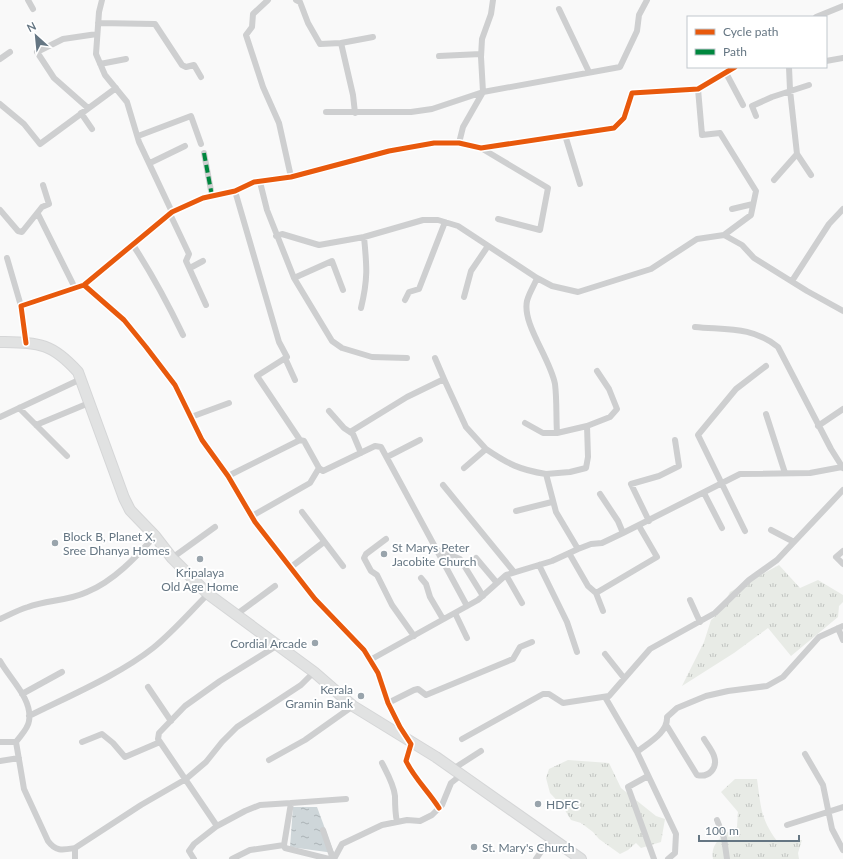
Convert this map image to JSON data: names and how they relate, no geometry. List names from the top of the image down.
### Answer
{
  "places": [
    "Block B, Planet X, Sree Dhanya Homes",
    "St Marys Peter Jacobite Church",
    "Kripalaya Old Age Home",
    "Cordial Arcade",
    "Kerala Gramin Bank",
    "HDFC",
    "St. Mary's Church"
  ],
  "legend": ["Cycle path", "Path"],
  "scale_bar": "100 m",
  "north": "top left"
}
